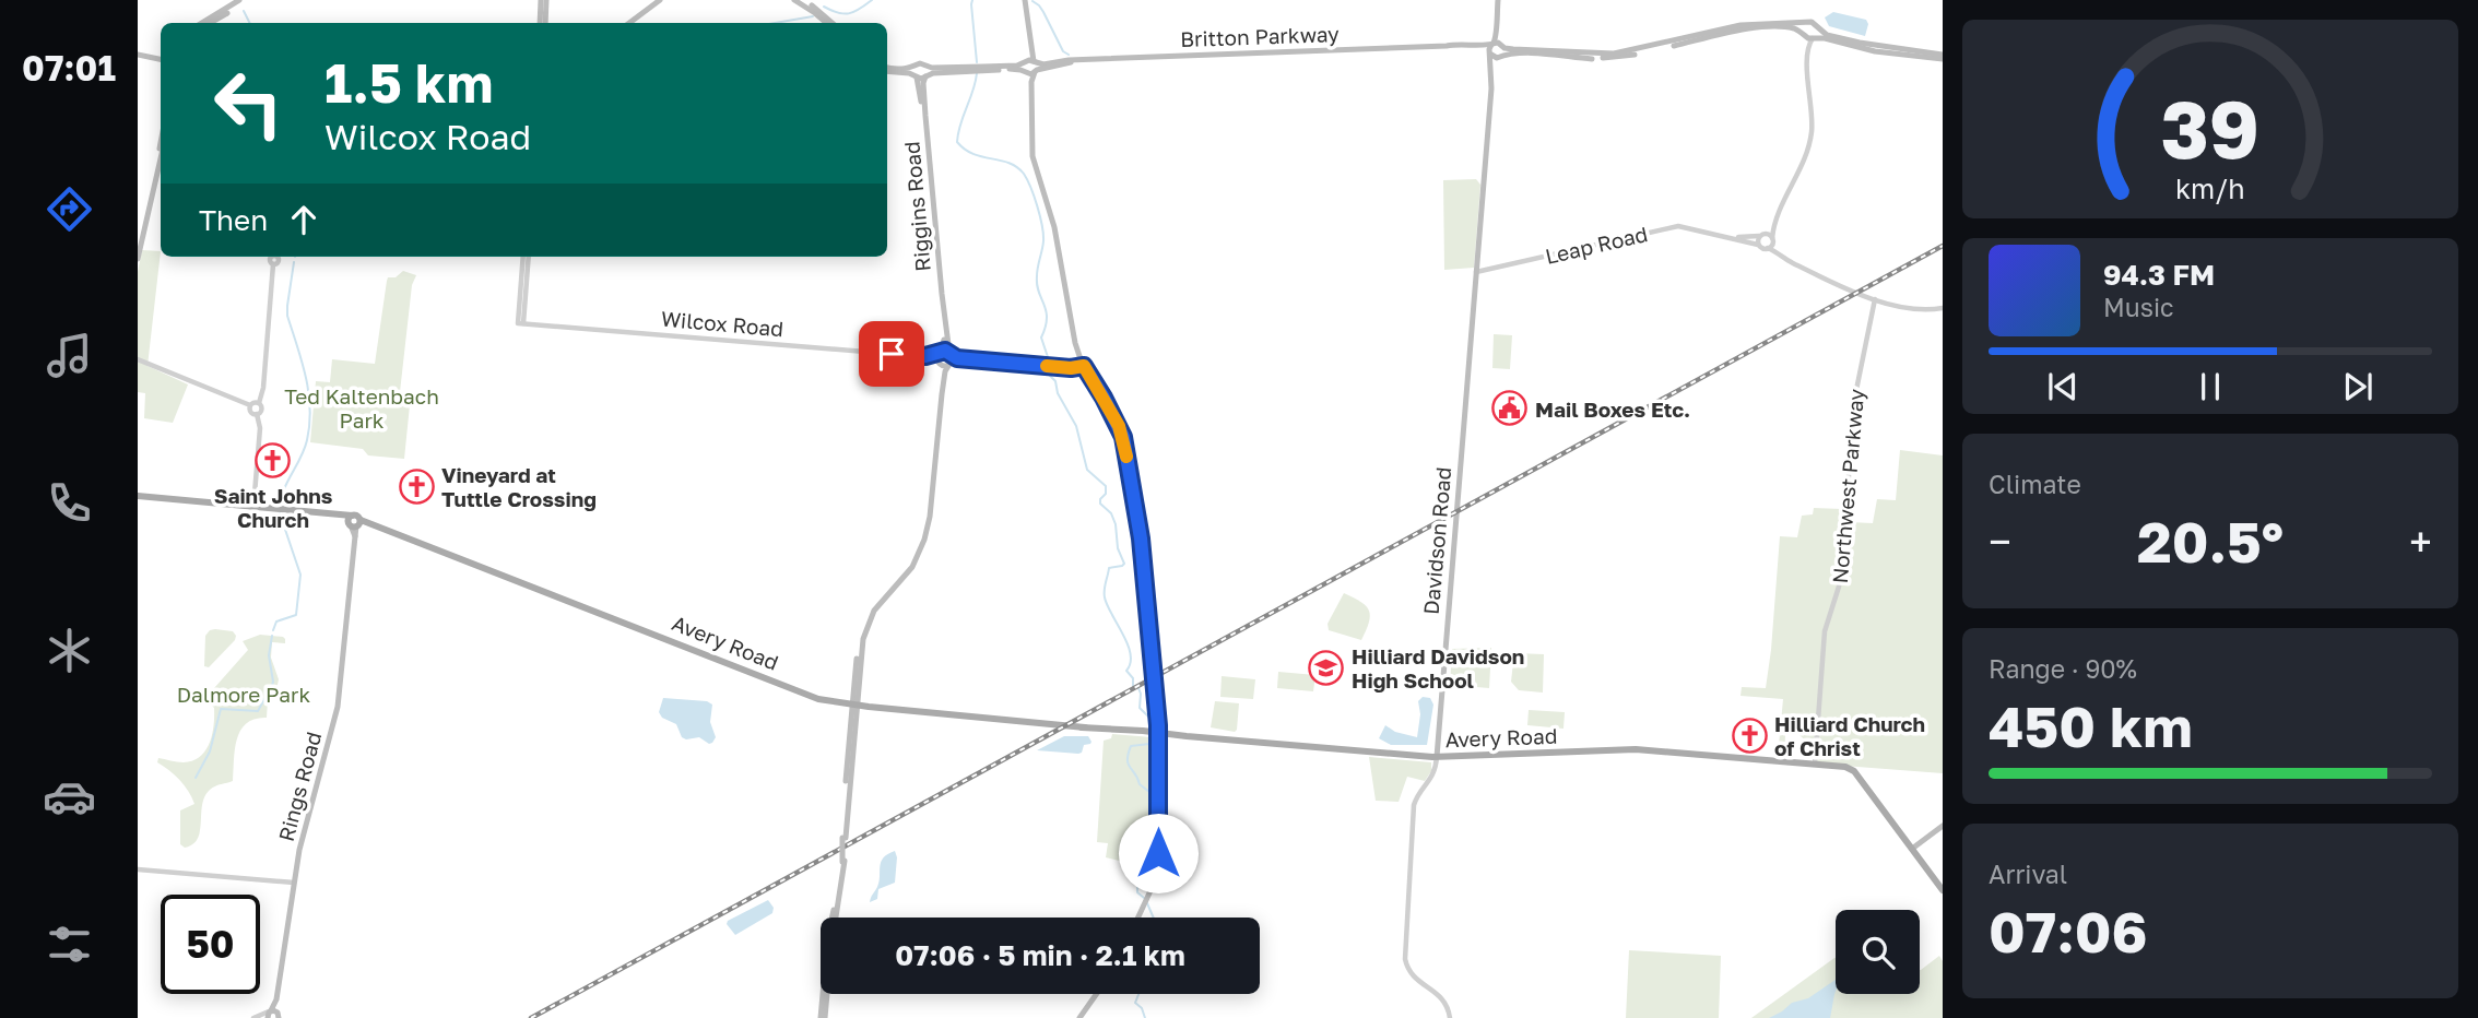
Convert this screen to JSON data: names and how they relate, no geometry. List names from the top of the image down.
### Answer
{
  "streets": {
    "main road": [
      "Britton Parkway",
      "Riggins Road",
      "Davidson Road",
      "Avery Road",
      "Rings Road"
    ],
    "street": ["Leap Road", "Wilcox Road", "Northwest Parkway"]
  },
  "crossings": [
    ["Britton Parkway", "Davidson Road"],
    ["Riggins Road", "Wilcox Road"],
    ["Riggins Road", "Avery Road"],
    ["Leap Road", "Davidson Road"],
    ["Northwest Parkway", "Avery Road"],
    ["Davidson Road", "Avery Road"],
    ["Avery Road", "Rings Road"]
  ],
  "parks": ["Ted Kaltenbach Park", "Dalmore Park"],
  "places": {
    "public building": ["Mail Boxes Etc."],
    "church": ["Saint Johns Church", "Vineyard at Tuttle Crossing", "Hilliard Church of Christ"],
    "school or university": ["Hilliard Davidson High School"]
  },
  "page": {
    "tabs": "07:01",
    "turn": ["1.5 km", "Wilcox Road"],
    "then": "Then",
    "song": ["94.3 FM", "Music"],
    "tile": [
      "Climate",
      ["Range · 90%", "450 km"],
      ["Arrival", "07:06"]
    ],
    "heat": ["−", "20.5°", "+"],
    "limit": "50",
    "trip": "07:06 · 5 min · 2.1 km",
    "gauge": ["39", "km/h"]
  }
}
